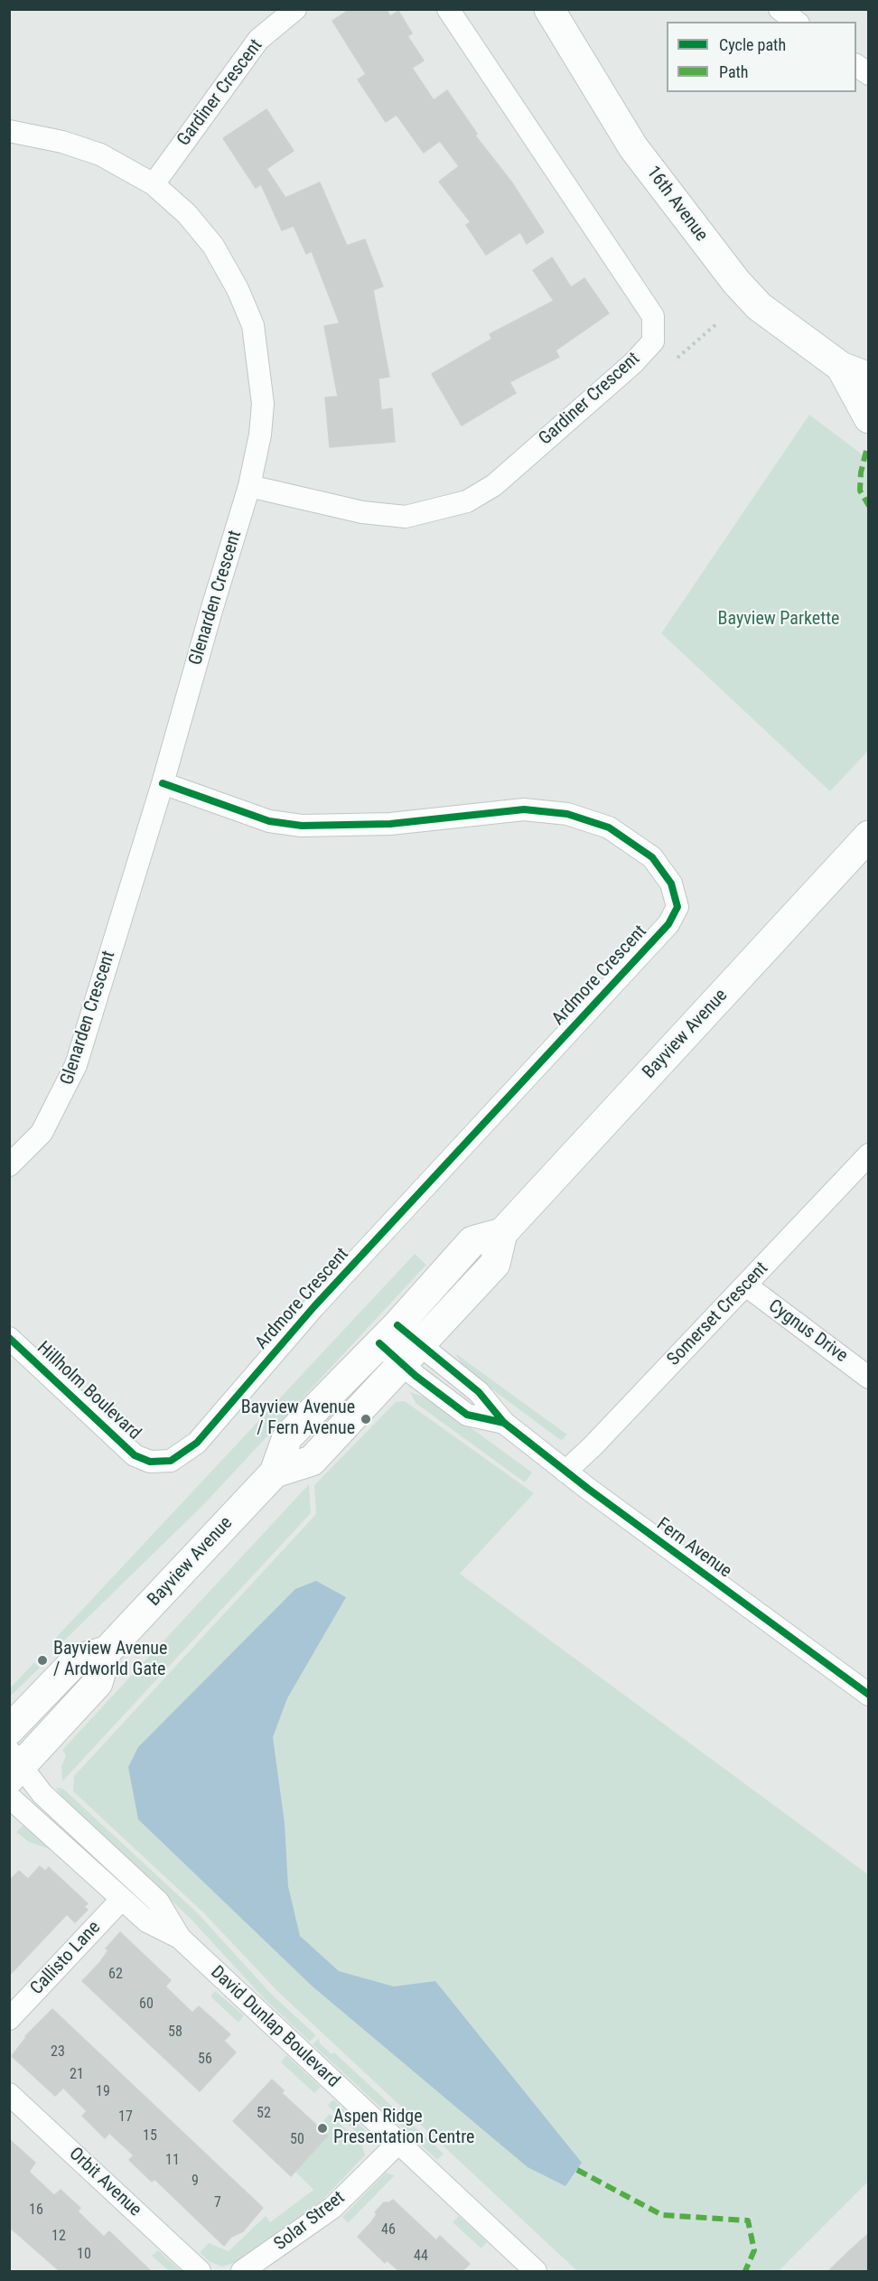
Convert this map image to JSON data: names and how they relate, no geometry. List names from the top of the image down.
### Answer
{
  "streets": {
    "main road": ["16th Avenue", "Bayview Avenue"],
    "street": [
      "Gardiner Crescent",
      "Glenarden Crescent",
      "Ardmore Crescent",
      "Somerset Crescent",
      "Cygnus Drive",
      "Hillholm Boulevard",
      "Fern Avenue",
      "Callisto Lane",
      "David Dunlap Boulevard",
      "Orbit Avenue",
      "Solar Street"
    ]
  },
  "crossings": [
    ["Gardiner Crescent", "Glenarden Crescent"],
    ["Glenarden Crescent", "Ardmore Crescent"],
    ["Ardmore Crescent", "Hillholm Boulevard"],
    ["Bayview Avenue", "Fern Avenue"],
    ["Bayview Avenue", "David Dunlap Boulevard"],
    ["Somerset Crescent", "Cygnus Drive"],
    ["Somerset Crescent", "Fern Avenue"],
    ["Callisto Lane", "David Dunlap Boulevard"],
    ["David Dunlap Boulevard", "Solar Street"]
  ],
  "parks": ["Bayview Parkette"],
  "places": ["Bayview Avenue / Fern Avenue", "Bayview Avenue / Ardworld Gate", "Aspen Ridge Presentation Centre"],
  "house_numbers": [
    "62",
    "60",
    "58",
    "23",
    "56",
    "21",
    "19",
    "52",
    "17",
    "15",
    "50",
    "11",
    "9",
    "7",
    "16",
    "46",
    "12",
    "10",
    "44"
  ],
  "legend": ["Cycle path", "Path"]
}
